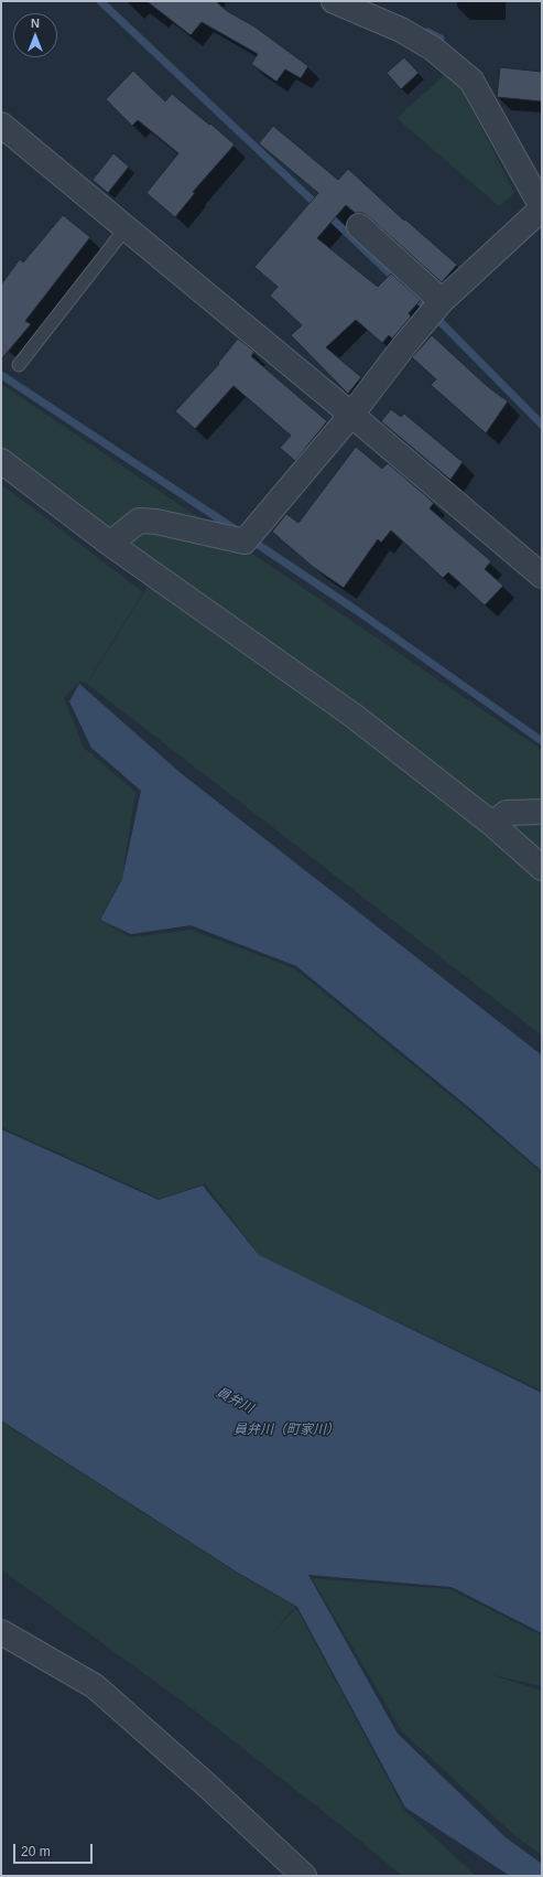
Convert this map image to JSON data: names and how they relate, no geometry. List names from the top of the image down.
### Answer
{
  "water": ["員弁川", "員弁川（町家川）"],
  "scale_bar": "20 m",
  "north": "top"
}
